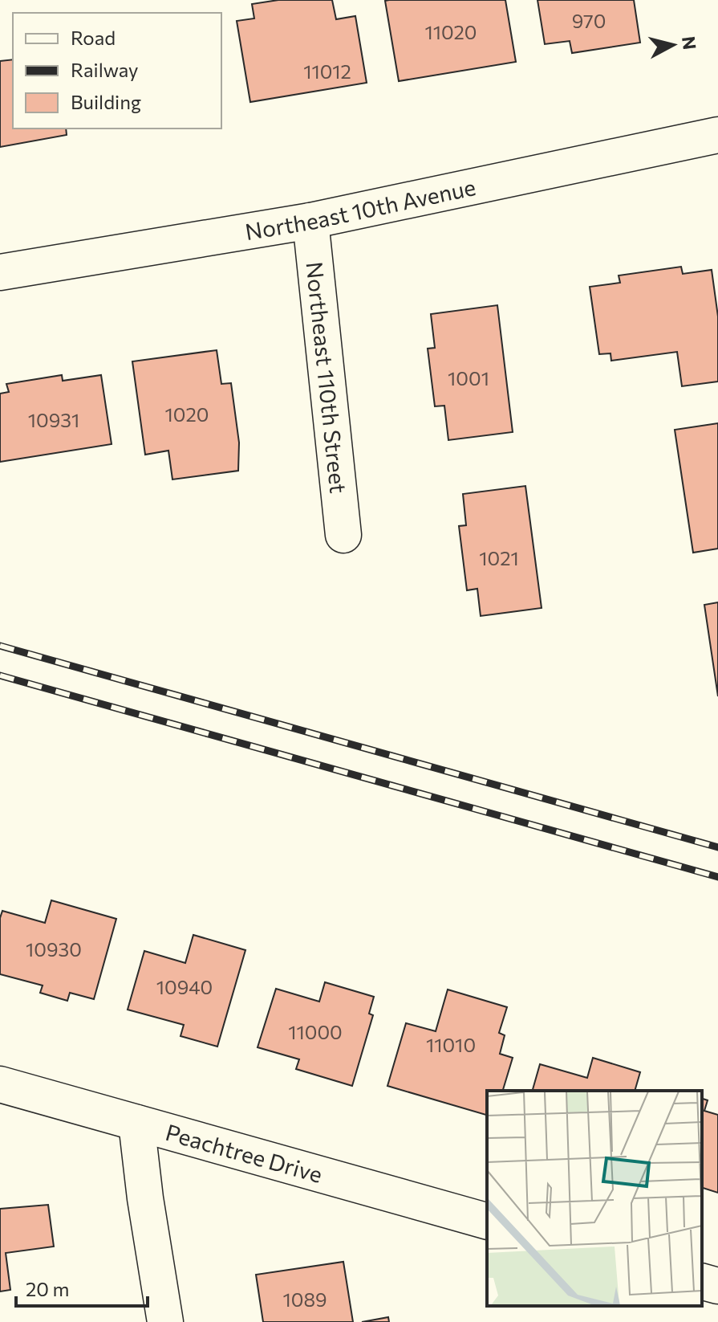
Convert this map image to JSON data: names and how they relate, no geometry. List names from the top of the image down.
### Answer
{
  "streets": {
    "street": ["Northeast 10th Avenue", "Northeast 110th Street", "Peachtree Drive"]
  },
  "crossings": [
    ["Northeast 10th Avenue", "Northeast 110th Street"]
  ],
  "house_numbers": [
    "970",
    "11020",
    "11012",
    "1001",
    "1020",
    "10931",
    "1021",
    "10930",
    "10940",
    "11000",
    "11010",
    "1089"
  ],
  "legend": ["Road", "Railway", "Building"],
  "scale_bar": "20 m",
  "north": "right"
}
